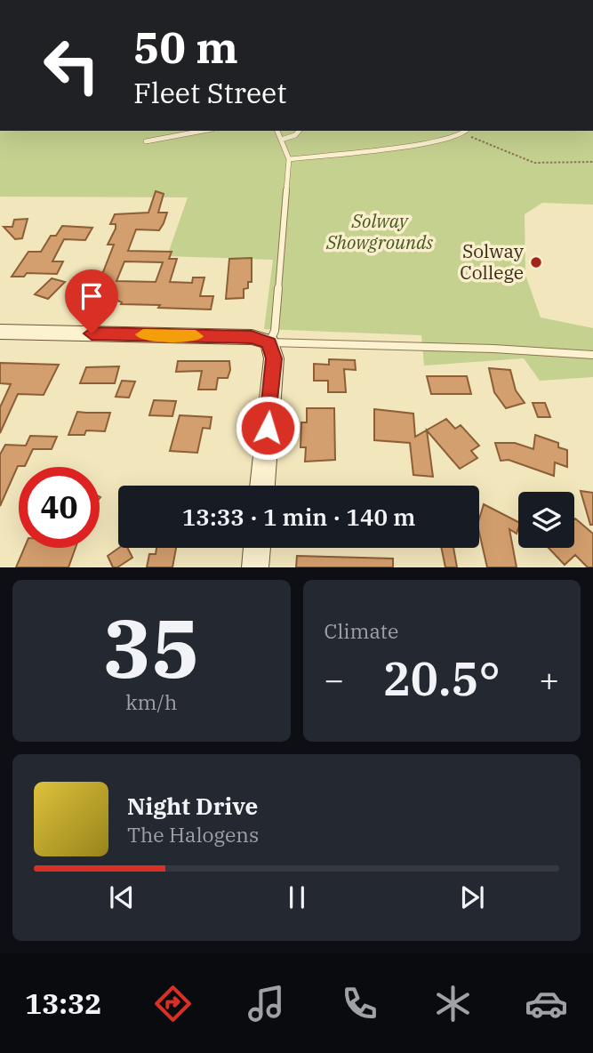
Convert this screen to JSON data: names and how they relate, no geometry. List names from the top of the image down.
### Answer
{
  "parks": ["Solway Showgrounds"],
  "places": ["Solway College"],
  "page": {
    "turn": ["50 m", "Fleet Street"],
    "limit": "40",
    "trip": "13:33 · 1 min · 140 m",
    "tile": [
      ["35", "km/h"],
      "Climate"
    ],
    "heat": ["−", "20.5°", "+"],
    "song": ["Night Drive", "The Halogens"],
    "tabs": "13:32"
  }
}
